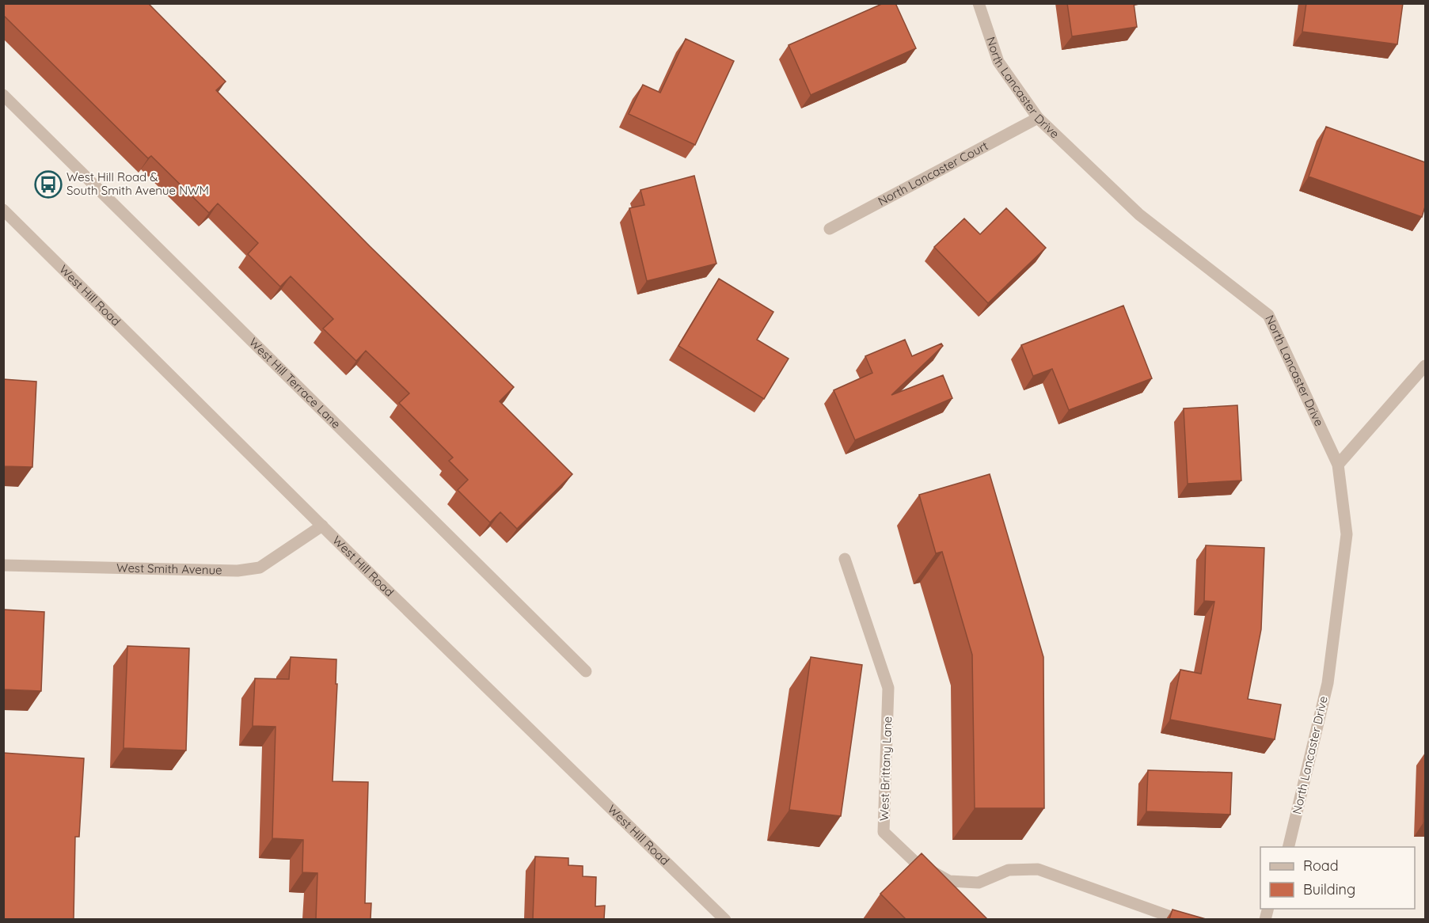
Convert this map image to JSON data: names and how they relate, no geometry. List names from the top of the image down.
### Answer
{
  "streets": {
    "street": [
      "North Lancaster Drive",
      "North Lancaster Court",
      "West Hill Road",
      "West Hill Terrace Lane",
      "West Smith Avenue",
      "West Brittany Lane"
    ]
  },
  "crossings": [
    ["North Lancaster Drive", "North Lancaster Court"],
    ["West Hill Road", "West Smith Avenue"]
  ],
  "places": {
    "bus stop": ["West Hill Road & South Smith Avenue NWM"]
  },
  "legend": ["Road", "Building"]
}
